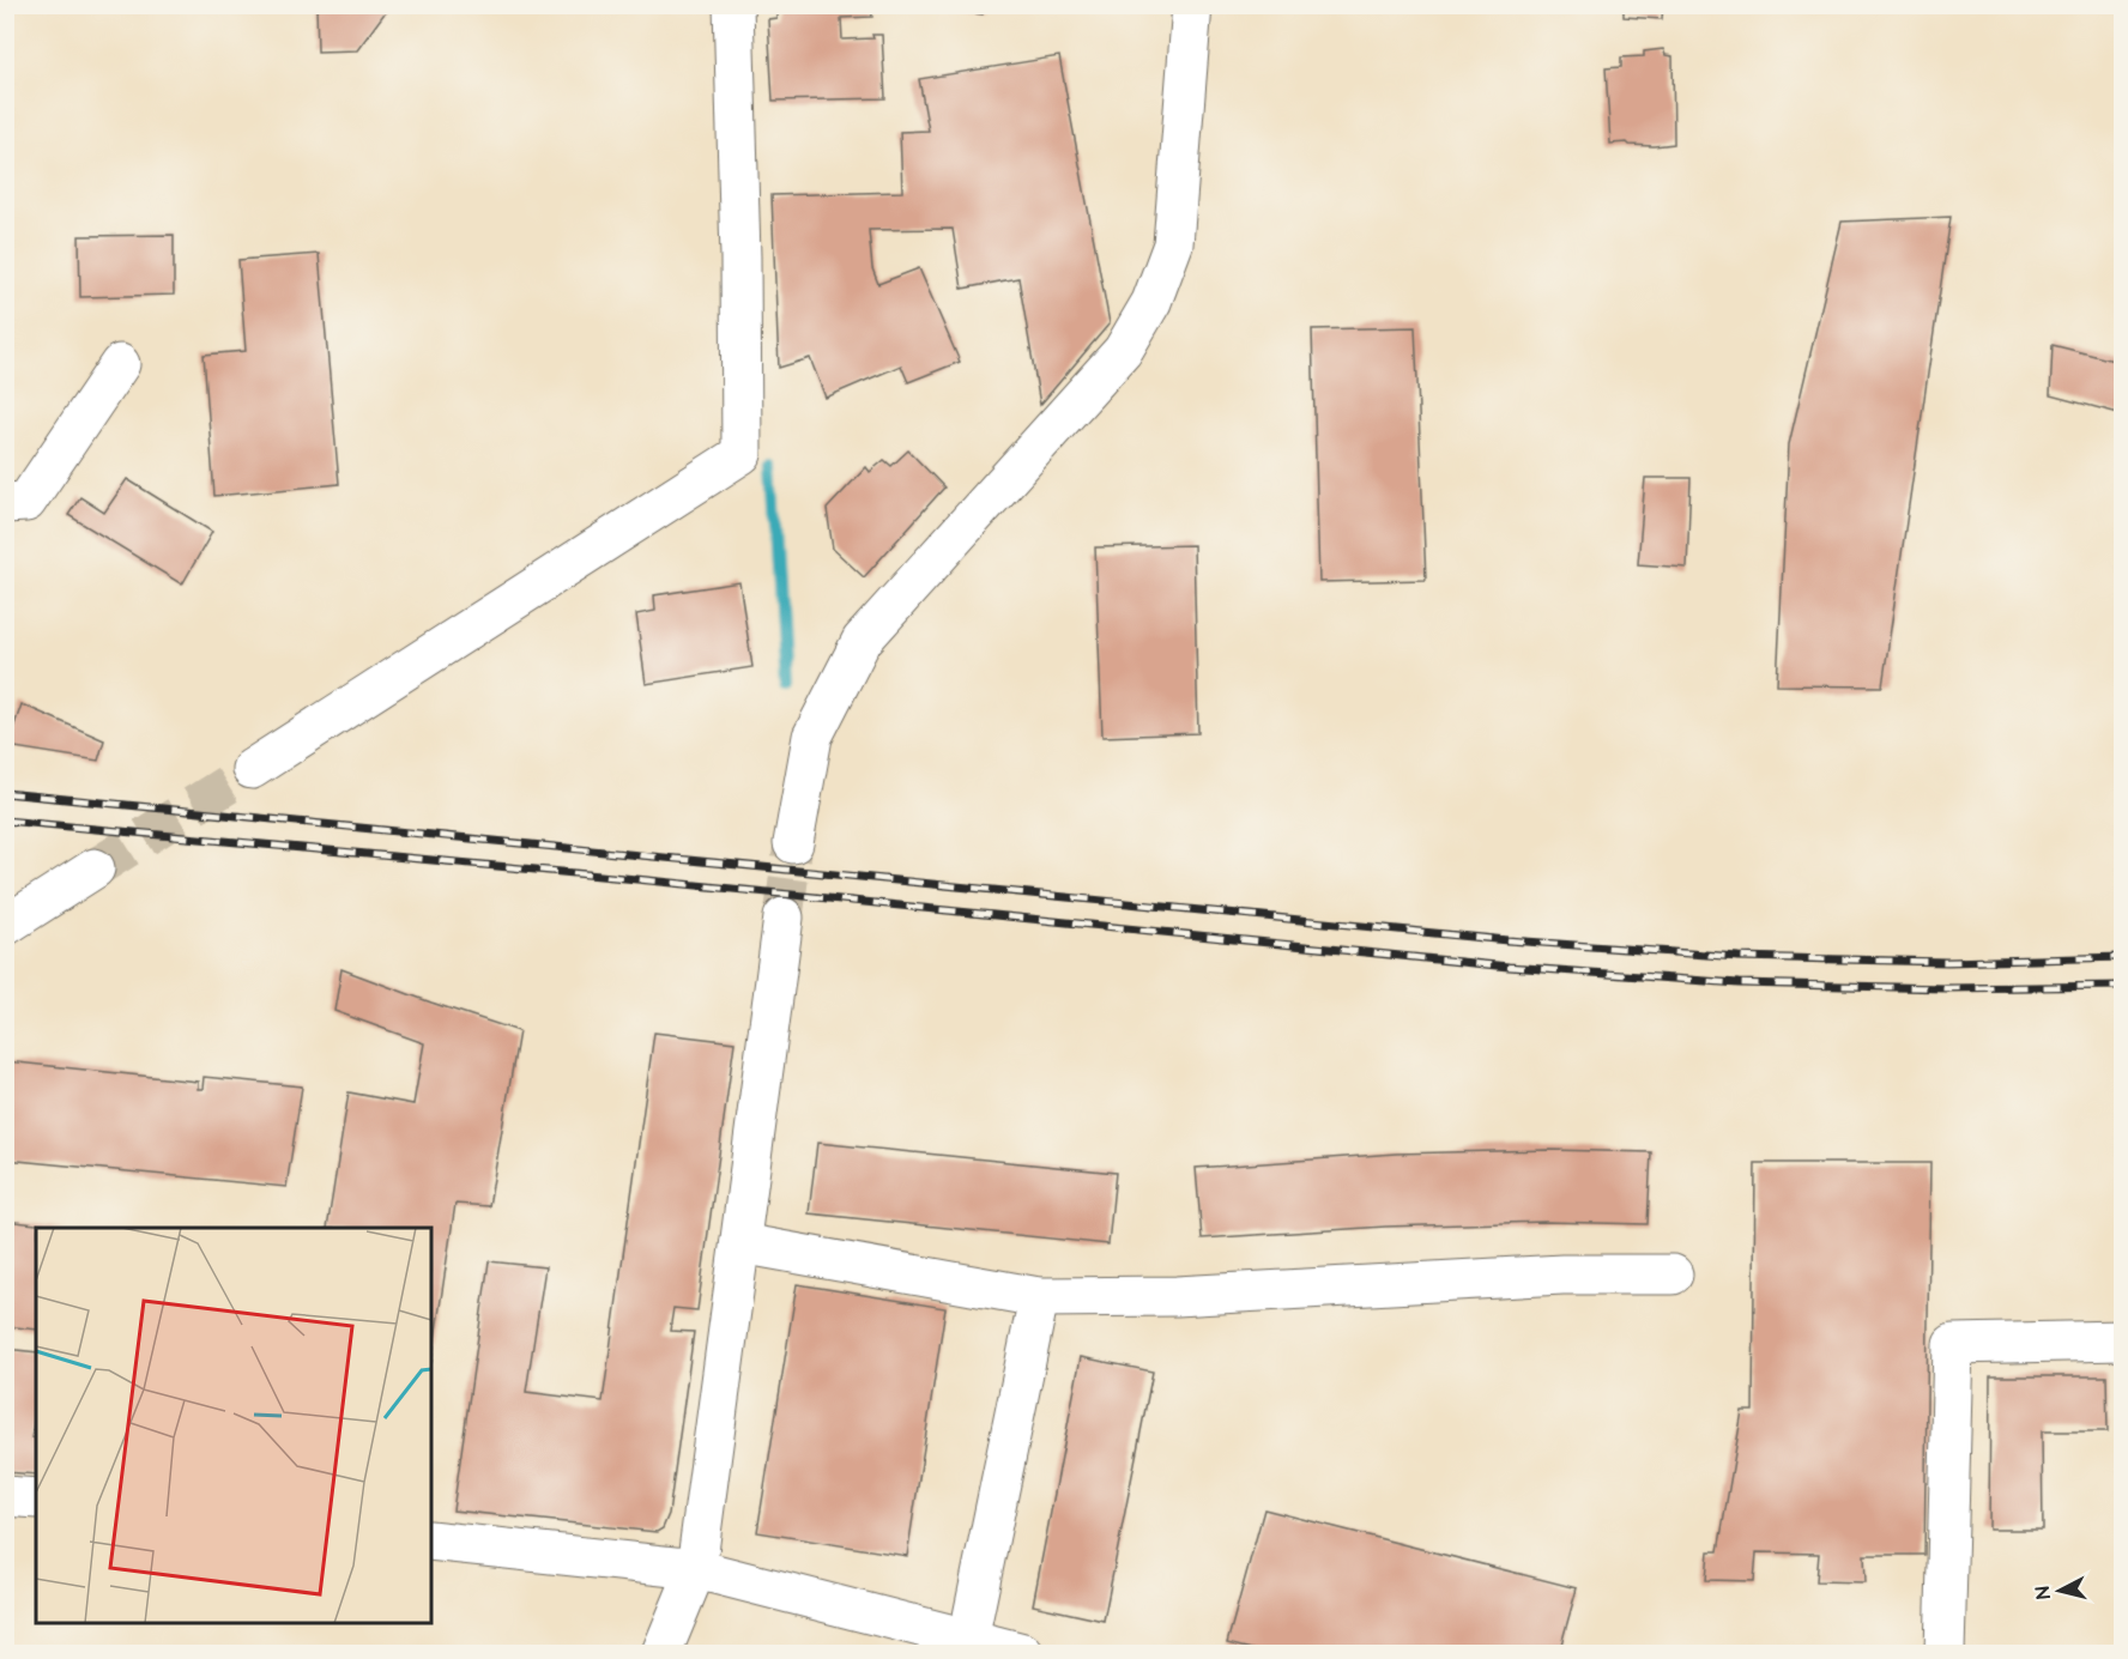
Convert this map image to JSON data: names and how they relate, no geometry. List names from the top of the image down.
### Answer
{
  "north": "left"
}
